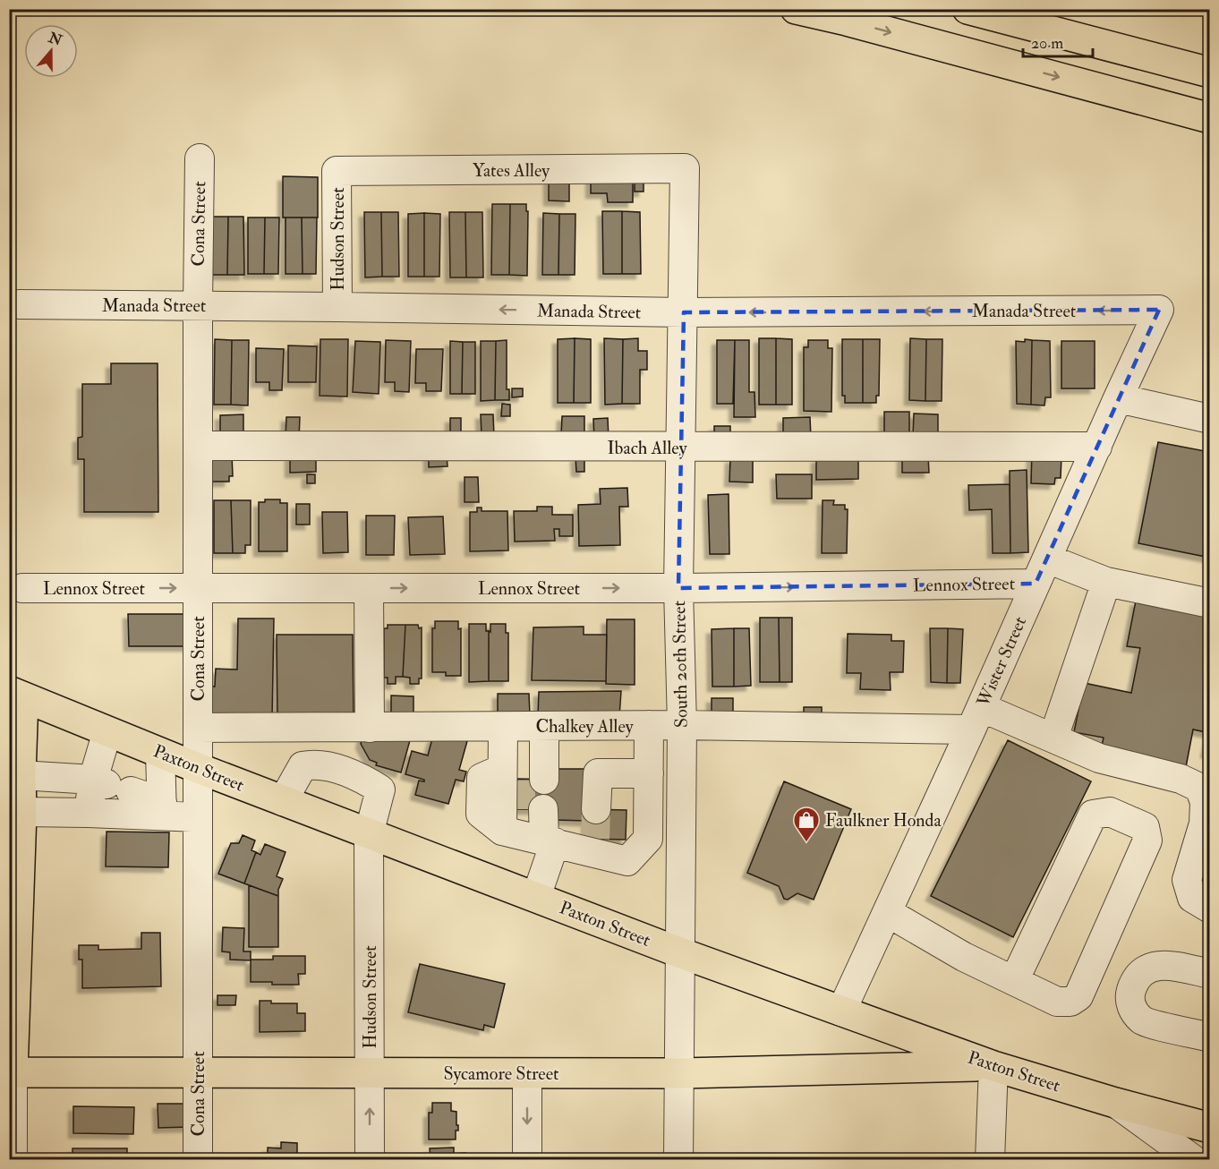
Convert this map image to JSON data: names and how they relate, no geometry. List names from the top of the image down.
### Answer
{
  "streets": {
    "main road": ["Paxton Street", "Sycamore Street"],
    "street": [
      "Yates Alley",
      "Cona Street",
      "Hudson Street",
      "Manada Street",
      "Ibach Alley",
      "Lennox Street",
      "Wister Street",
      "South 20th Street",
      "Chalkey Alley"
    ]
  },
  "crossings": [
    ["Yates Alley", "Hudson Street"],
    ["Yates Alley", "South 20th Street"],
    ["Cona Street", "Manada Street"],
    ["Cona Street", "Ibach Alley"],
    ["Cona Street", "Lennox Street"],
    ["Cona Street", "Chalkey Alley"],
    ["Cona Street", "Paxton Street"],
    ["Cona Street", "Sycamore Street"],
    ["Hudson Street", "Manada Street"],
    ["Hudson Street", "Paxton Street"],
    ["Hudson Street", "Sycamore Street"],
    ["Manada Street", "Wister Street"],
    ["Manada Street", "South 20th Street"],
    ["Ibach Alley", "Wister Street"],
    ["Ibach Alley", "South 20th Street"],
    ["Lennox Street", "Wister Street"],
    ["Lennox Street", "South 20th Street"],
    ["Wister Street", "Chalkey Alley"],
    ["Wister Street", "Paxton Street"],
    ["South 20th Street", "Chalkey Alley"],
    ["South 20th Street", "Paxton Street"],
    ["South 20th Street", "Sycamore Street"],
    ["Paxton Street", "Sycamore Street"]
  ],
  "one_way": ["Manada Street"],
  "places": {
    "shop": ["Faulkner Honda"]
  },
  "scale_bar": "20 m",
  "north": "top"
}
